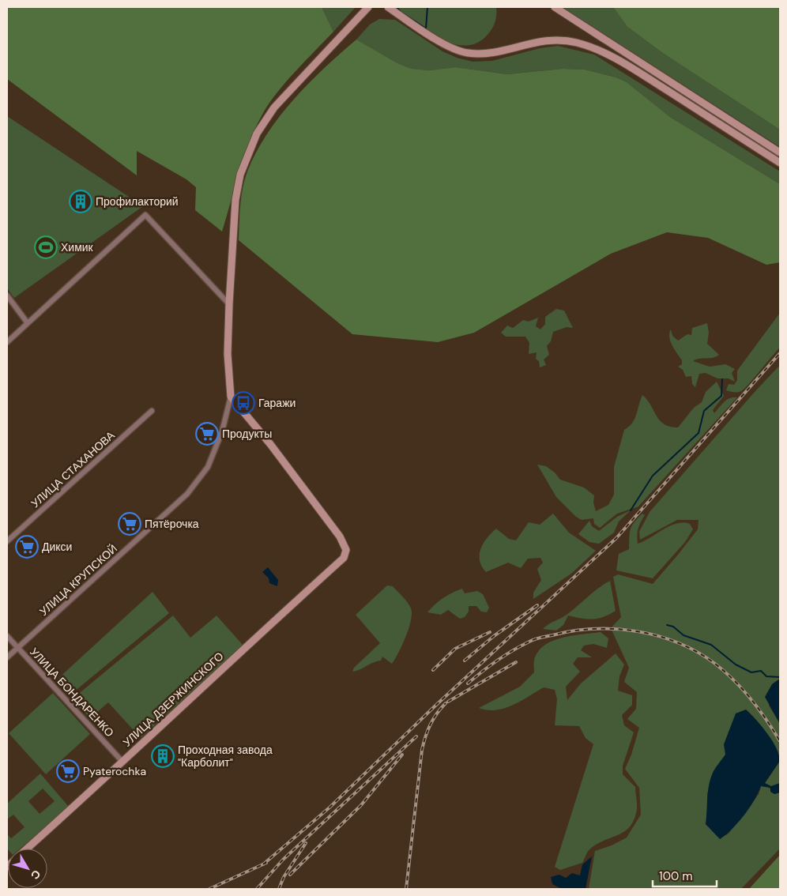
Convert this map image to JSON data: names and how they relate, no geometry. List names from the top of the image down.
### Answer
{
  "streets": {
    "main road": ["УЛИЦА ДЗЕРЖИНСКОГО"],
    "street": ["УЛИЦА СТАХАНОВА", "УЛИЦА КРУПСКОЙ", "УЛИЦА БОНДАРЕНКО"]
  },
  "crossings": [
    ["УЛИЦА КРУПСКОЙ", "УЛИЦА БОНДАРЕНКО"],
    ["УЛИЦА КРУПСКОЙ", "УЛИЦА ДЗЕРЖИНСКОГО"],
    ["УЛИЦА БОНДАРЕНКО", "УЛИЦА ДЗЕРЖИНСКОГО"]
  ],
  "places": {
    "building": ["Профилакторий", "Проходная завода \"Карболит\""],
    "sports": ["Химик"],
    "bus stop": ["Гаражи"],
    "supermarket": [
      "Продукты",
      "Пятёрочка",
      "Дикси",
      "Pyaterochka"
    ]
  },
  "scale_bar": "100 m",
  "north": "bottom right"
}
